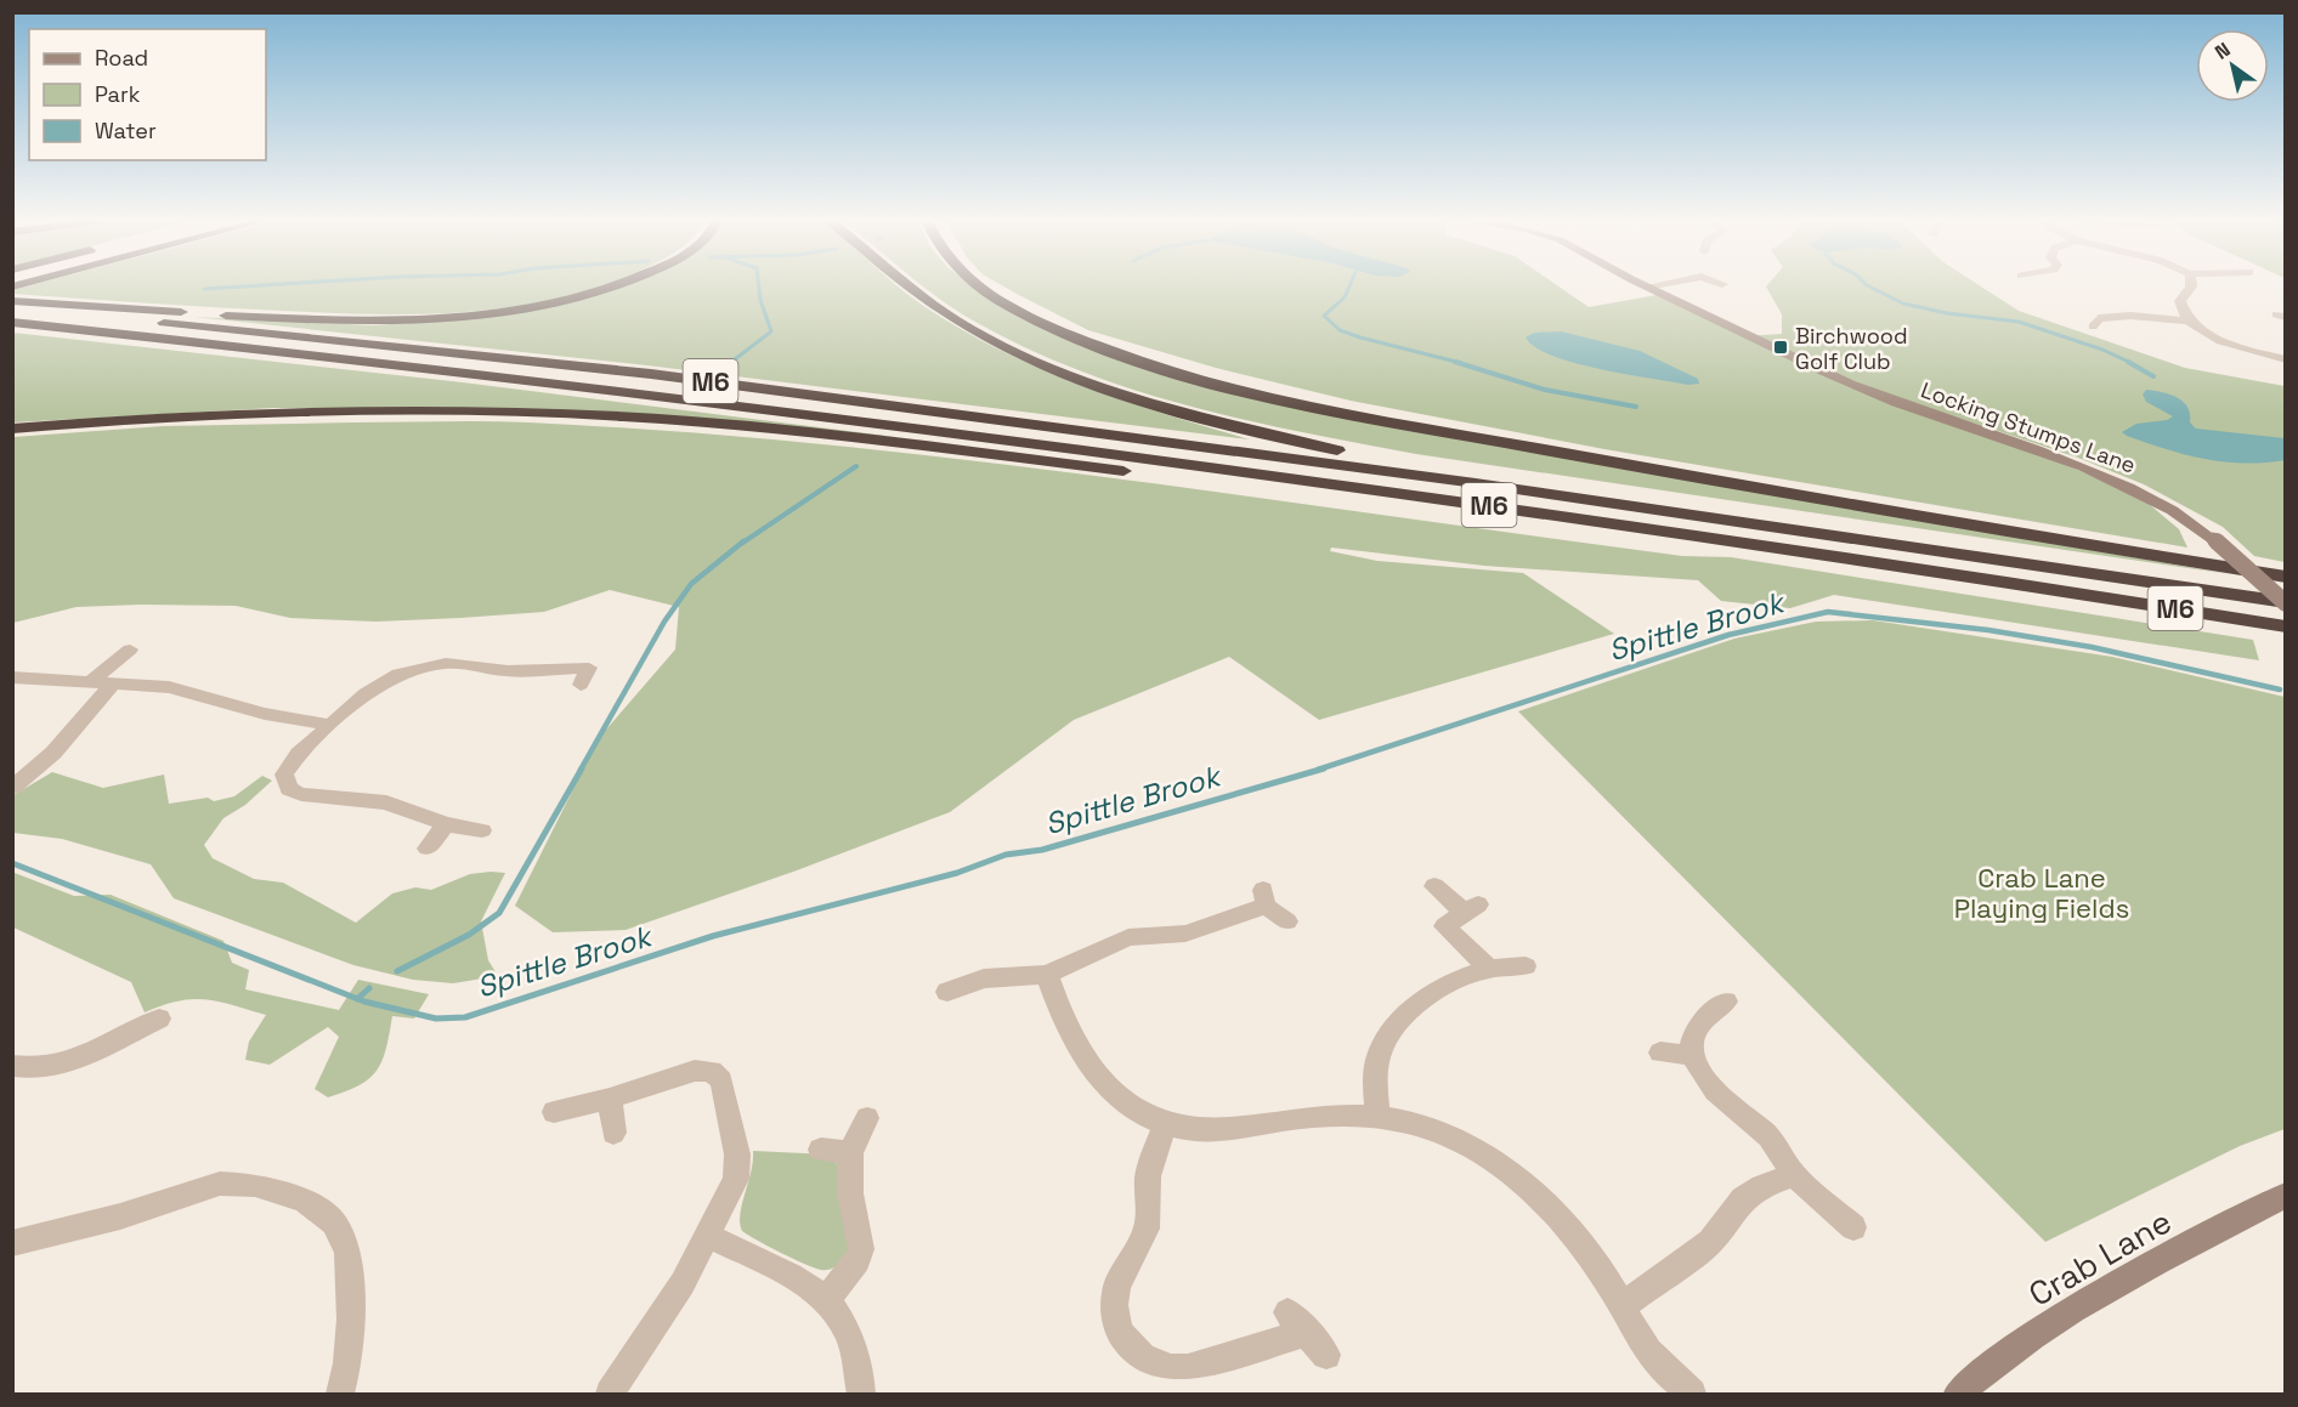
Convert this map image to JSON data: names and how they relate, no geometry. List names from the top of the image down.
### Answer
{
  "streets": {
    "highway": ["M6"],
    "street": ["Locking Stumps Lane", "Crab Lane"]
  },
  "crossings": [
    ["M6", "Locking Stumps Lane"]
  ],
  "water": ["Spittle Brook"],
  "parks": ["Crab Lane Playing Fields"],
  "places": {
    "transit": ["Birchwood Golf Club"]
  },
  "legend": ["Road", "Park", "Water"],
  "north": "top left"
}
